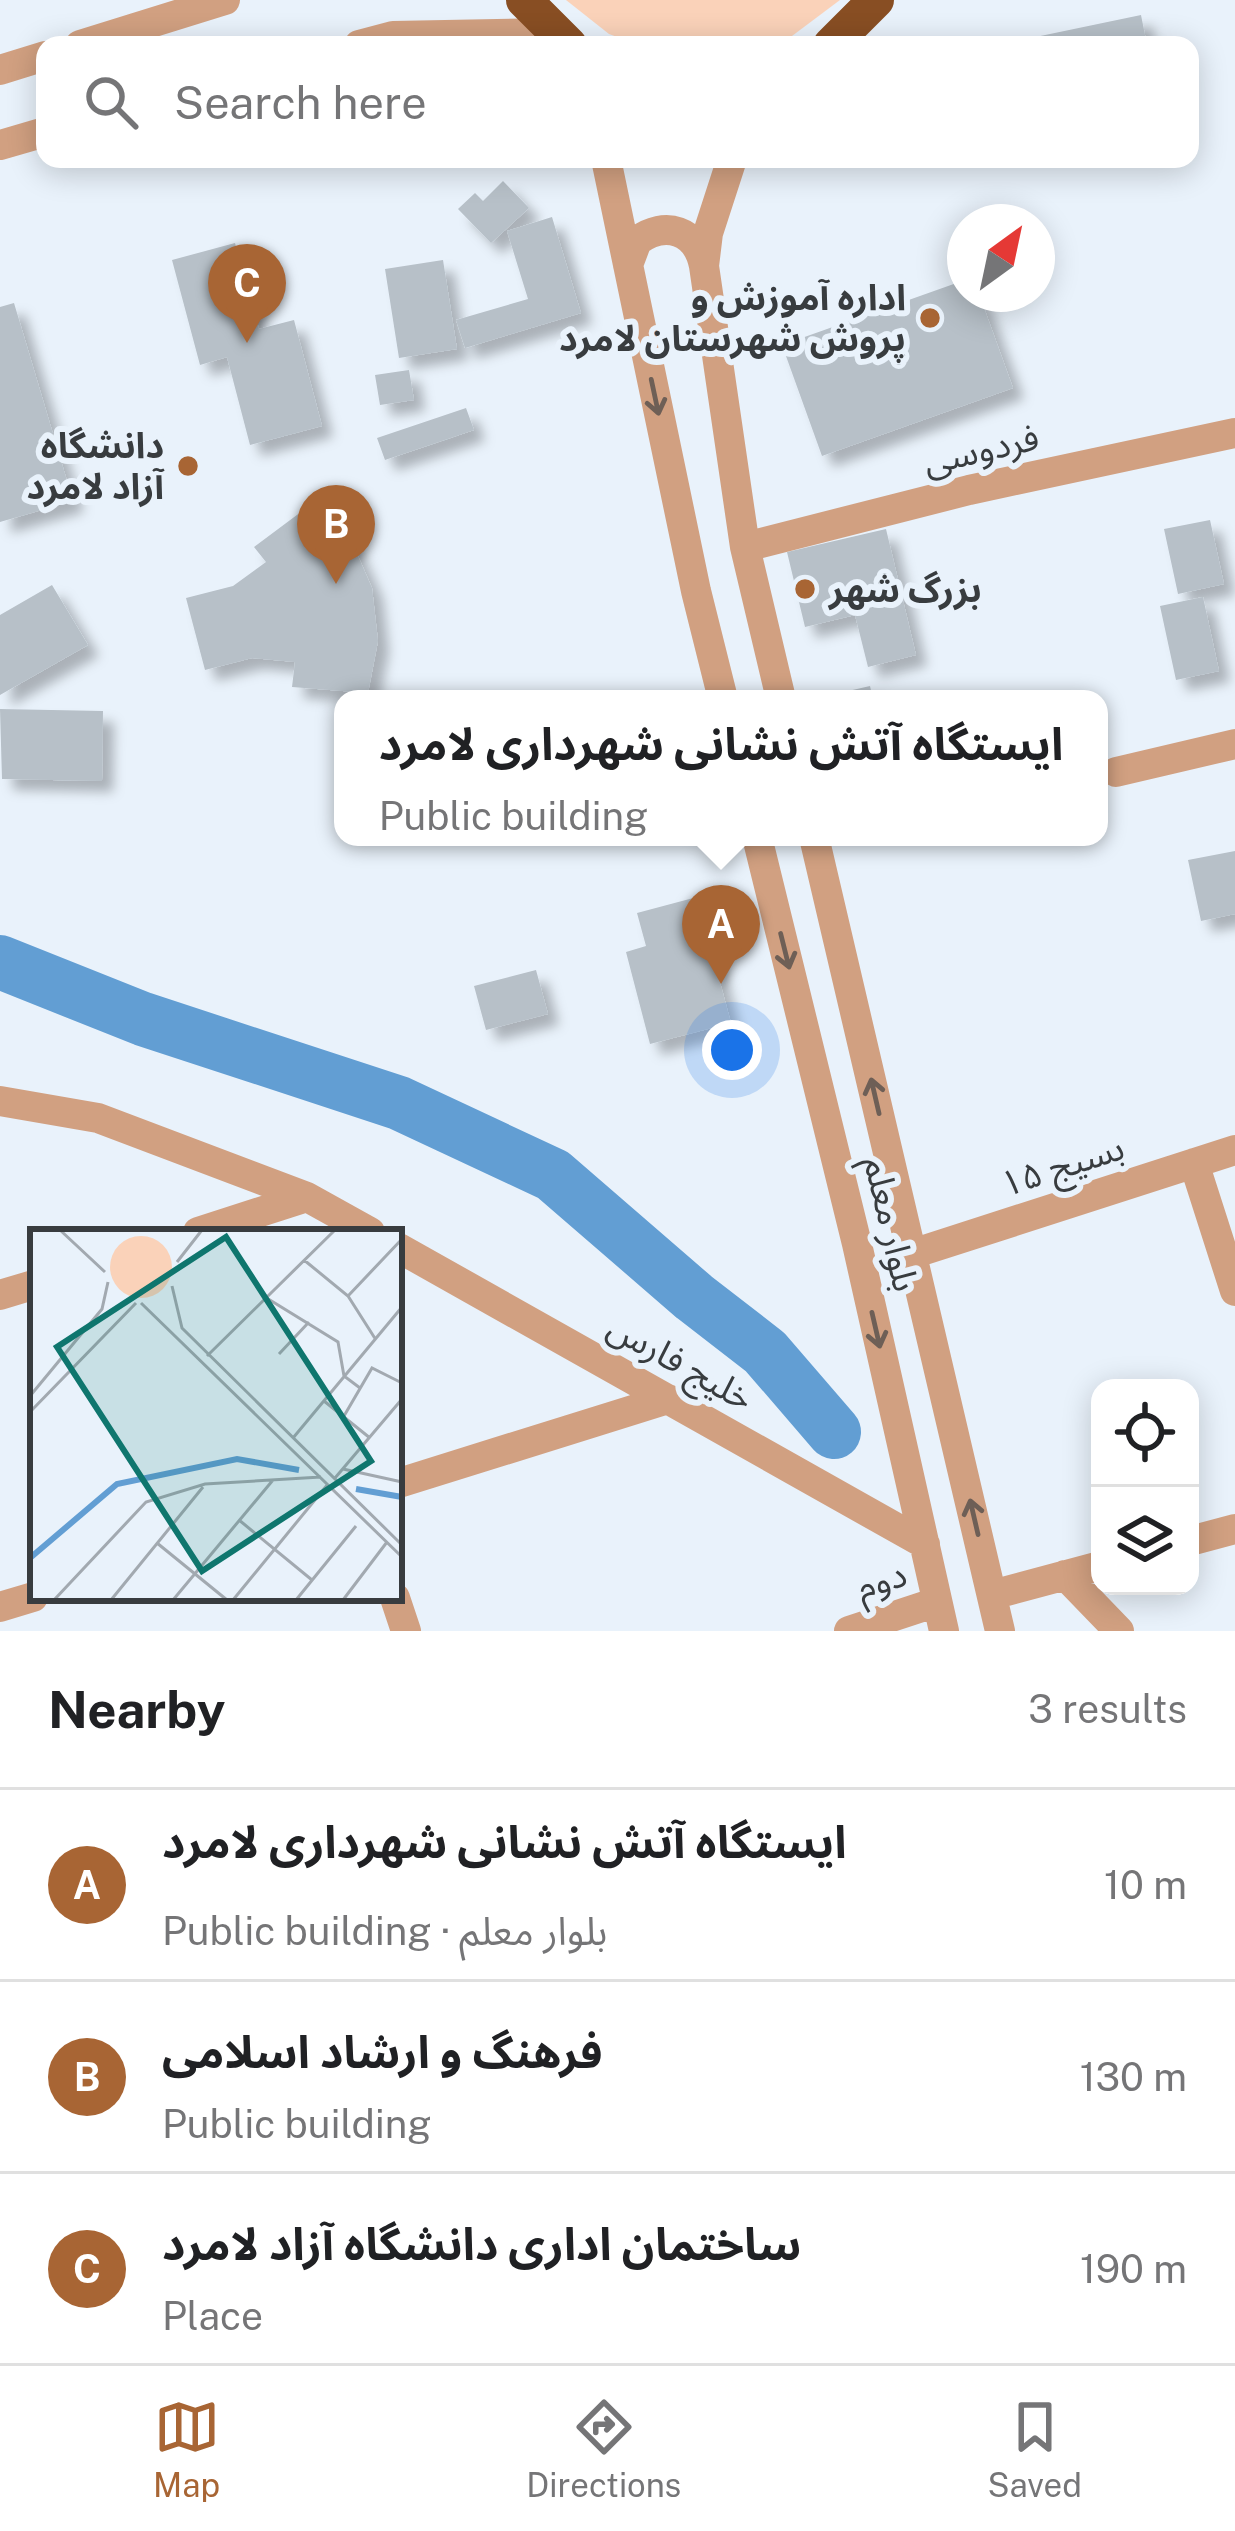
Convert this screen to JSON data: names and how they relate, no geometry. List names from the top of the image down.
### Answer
{
  "streets": {
    "street": [
      "فردوسی",
      "بسیج ۱۵",
      "بلوار معلم",
      "خلیج فارس",
      "دوم"
    ]
  },
  "crossings": [
    ["بسیج ۱۵", "بلوار معلم"],
    ["بلوار معلم", "خلیج فارس"],
    ["بلوار معلم", "دوم"]
  ],
  "places": ["اداره آموزش و پروش شهرستان لامرد", "دانشگاه آزاد لامرد", "بزرگ شهر"],
  "north": "top right",
  "page": {
    "search": "Search here",
    "pins": ["C", "B", "A"],
    "popup": ["ایستگاه آتش نشانی شهرداری لامرد", "Public building"],
    "heading": ["Nearby", "3 results"],
    "list": [
      {
        "mark": "A",
        "name": "ایستگاه آتش نشانی شهرداری لامرد",
        "note": "Public building · بلوار معلم",
        "value": "10 m"
      },
      {
        "mark": "B",
        "name": "فرهنگ و ارشاد اسلامی",
        "note": "Public building",
        "value": "130 m"
      },
      {
        "mark": "C",
        "name": "ساختمان اداری دانشگاه آزاد لامرد",
        "note": "Place",
        "value": "190 m"
      }
    ],
    "nav": ["Map", "Directions", "Saved"]
  }
}
